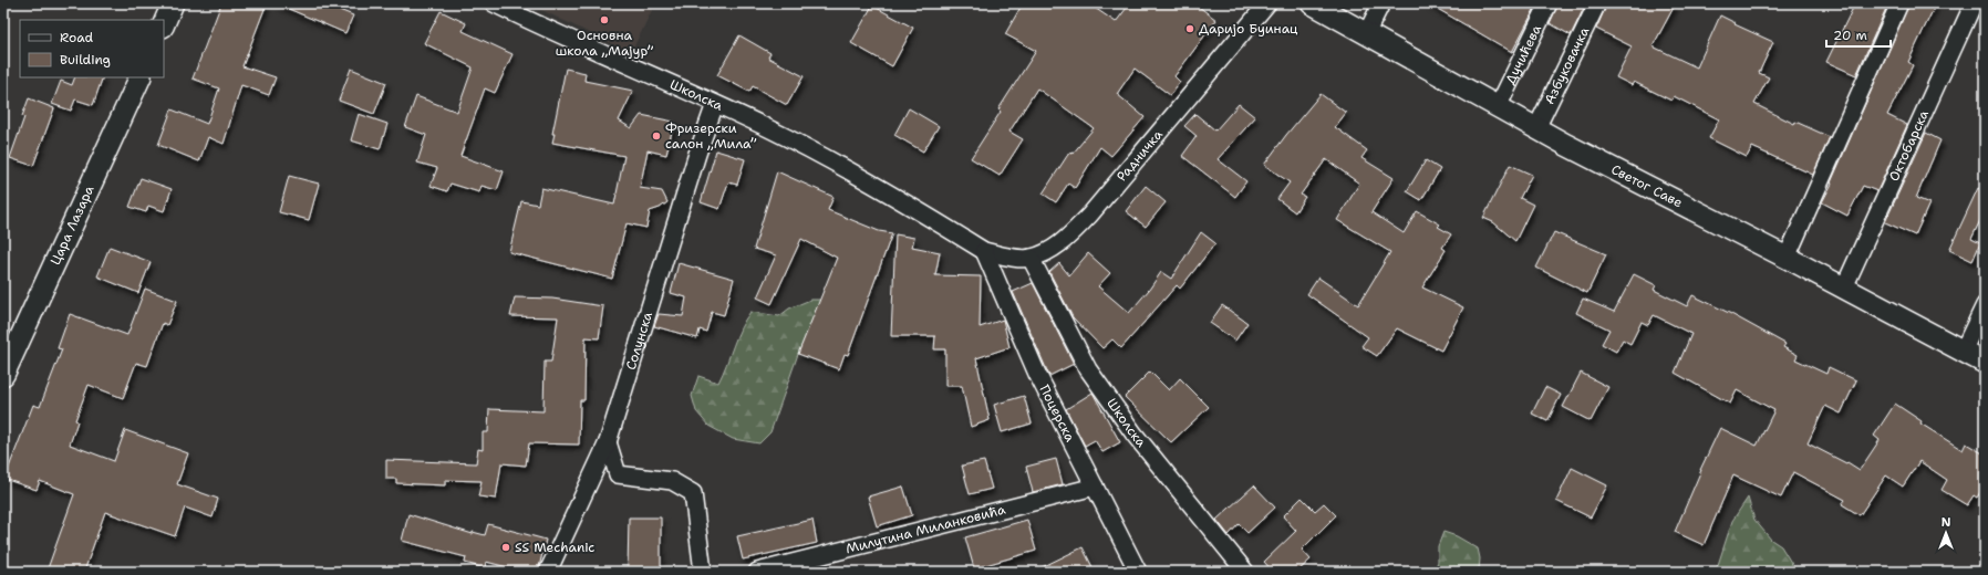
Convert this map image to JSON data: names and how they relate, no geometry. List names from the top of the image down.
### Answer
{
  "streets": {
    "street": [
      "Дучићева",
      "Азбуковачка",
      "Школска",
      "Октобарска",
      "Радничка",
      "Светог Саве",
      "Цара Лазара",
      "Солунска",
      "Поцерска",
      "Милутина Миланковића"
    ]
  },
  "crossings": [
    ["Дучићева", "Светог Саве"],
    ["Азбуковачка", "Светог Саве"],
    ["Школска", "Радничка"],
    ["Школска", "Солунска"],
    ["Школска", "Поцерска"],
    ["Октобарска", "Светог Саве"],
    ["Радничка", "Поцерска"],
    ["Поцерска", "Милутина Миланковића"]
  ],
  "places": [
    "Основна школа „Мајур”",
    "Даријо Буинац",
    "Фризерски салон „Мила”",
    "SS Mechanic"
  ],
  "legend": ["Road", "Building"],
  "scale_bar": "20 m",
  "north": "top"
}
